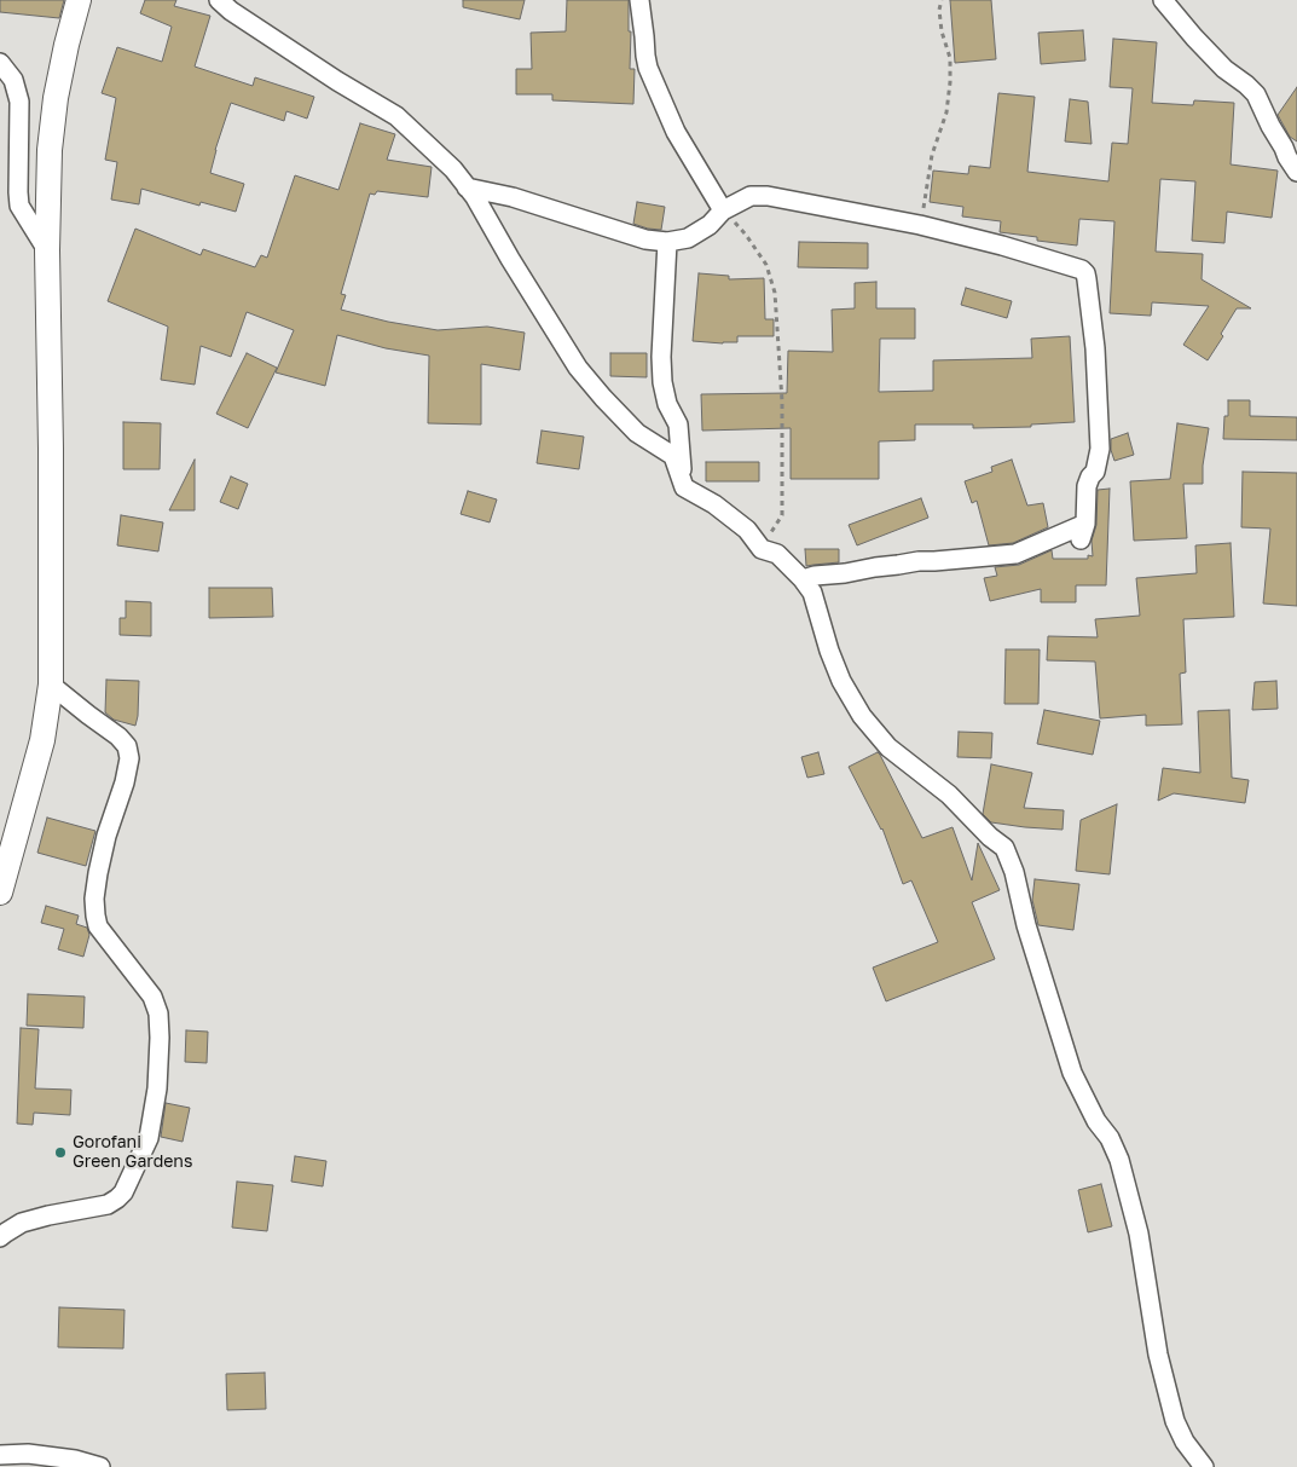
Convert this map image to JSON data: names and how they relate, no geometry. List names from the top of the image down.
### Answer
{
  "places": ["Gorofani Green Gardens"]
}
